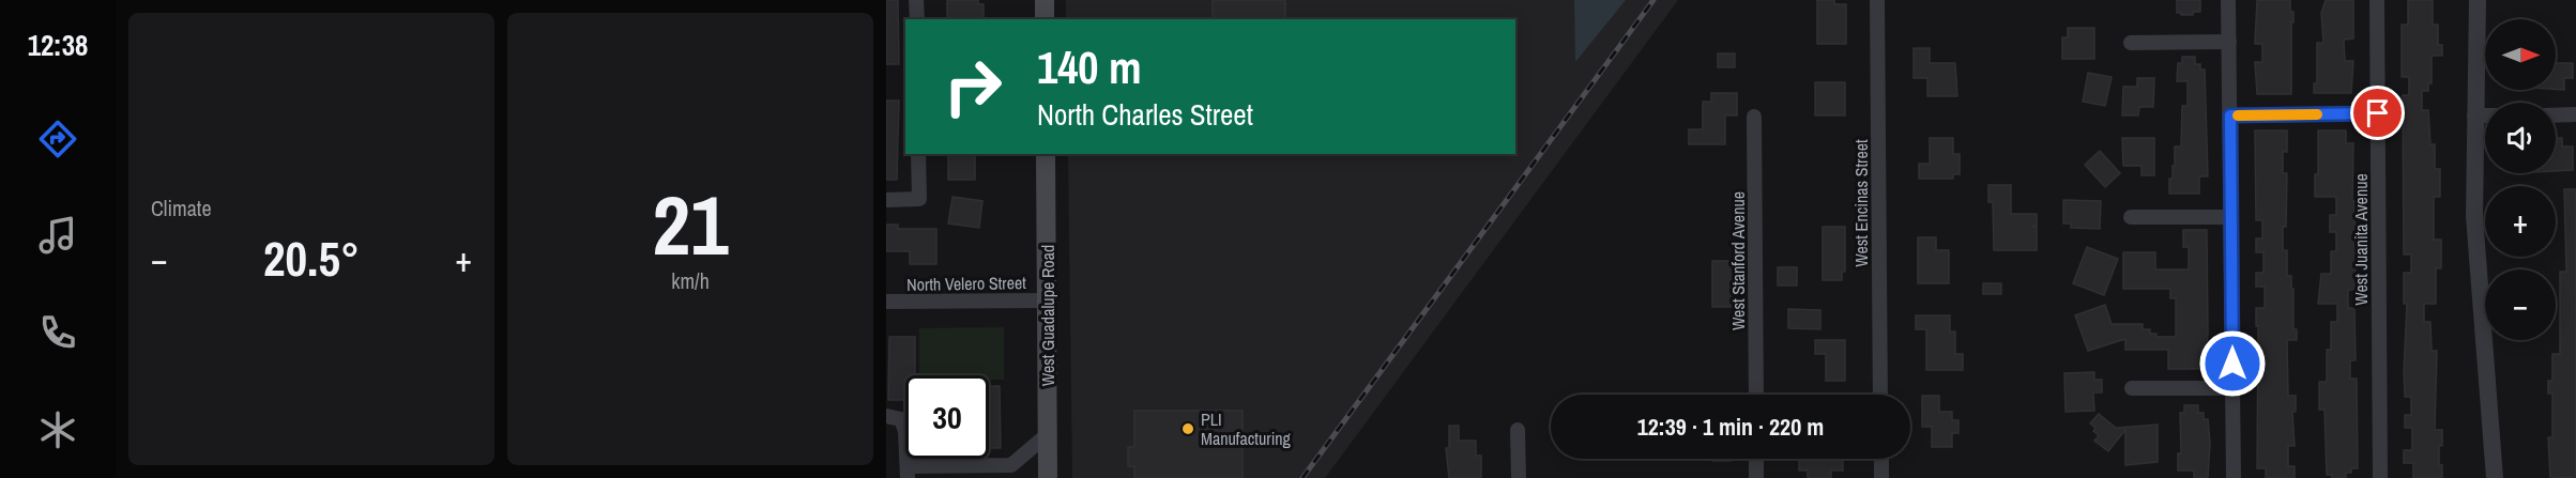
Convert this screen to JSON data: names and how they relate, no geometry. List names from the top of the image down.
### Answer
{
  "streets": {
    "main road": ["West Guadalupe Road"],
    "street": [
      "West Encinas Street",
      "West Juanita Avenue",
      "West Stanford Avenue",
      "North Velero Street"
    ]
  },
  "crossings": [
    ["North Velero Street", "West Guadalupe Road"]
  ],
  "places": ["PLI Manufacturing"],
  "north": "right",
  "page": {
    "tabs": "12:38",
    "tile": [
      "Climate",
      ["21", "km/h"]
    ],
    "map_buttons": ["+", "−"],
    "turn": ["140 m", "North Charles Street"],
    "heat": ["−", "20.5°", "+"],
    "limit": "30",
    "trip": "12:39 · 1 min · 220 m"
  }
}
